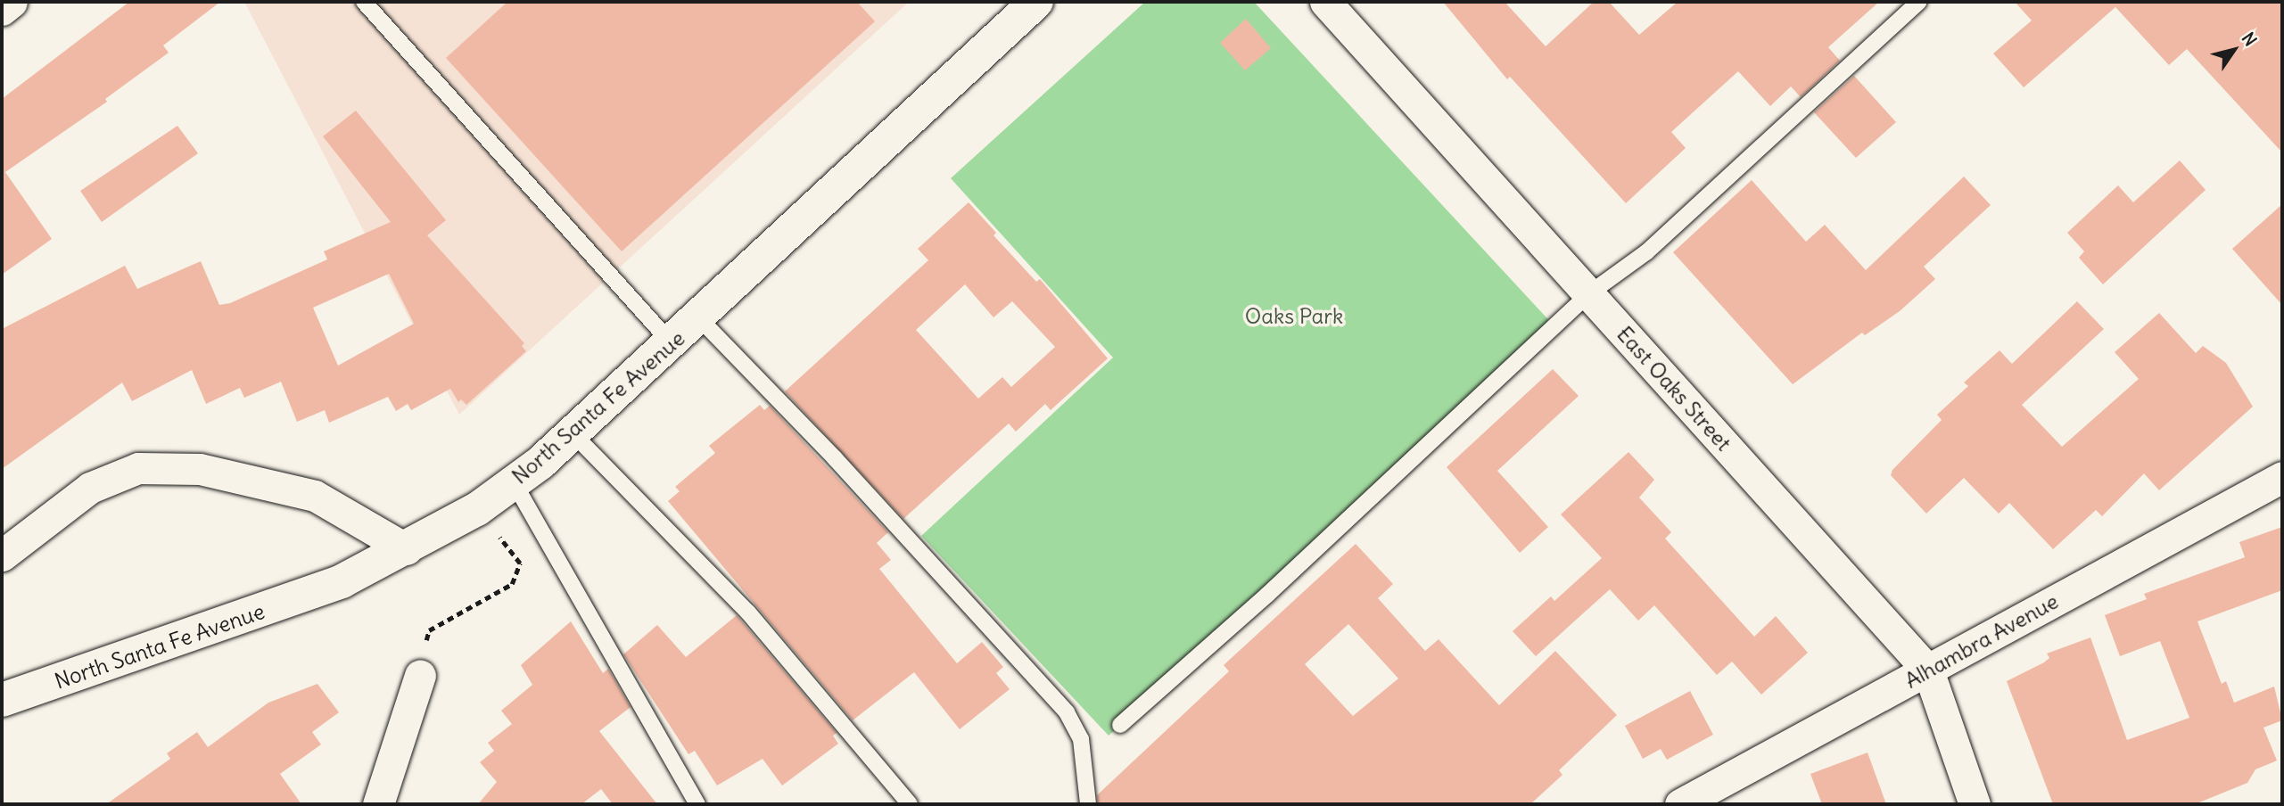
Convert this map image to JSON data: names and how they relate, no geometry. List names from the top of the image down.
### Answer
{
  "streets": {
    "main road": ["North Santa Fe Avenue"],
    "street": ["East Oaks Street", "Alhambra Avenue"]
  },
  "crossings": [
    ["East Oaks Street", "Alhambra Avenue"]
  ],
  "parks": ["Oaks Park"],
  "north": "top right"
}
